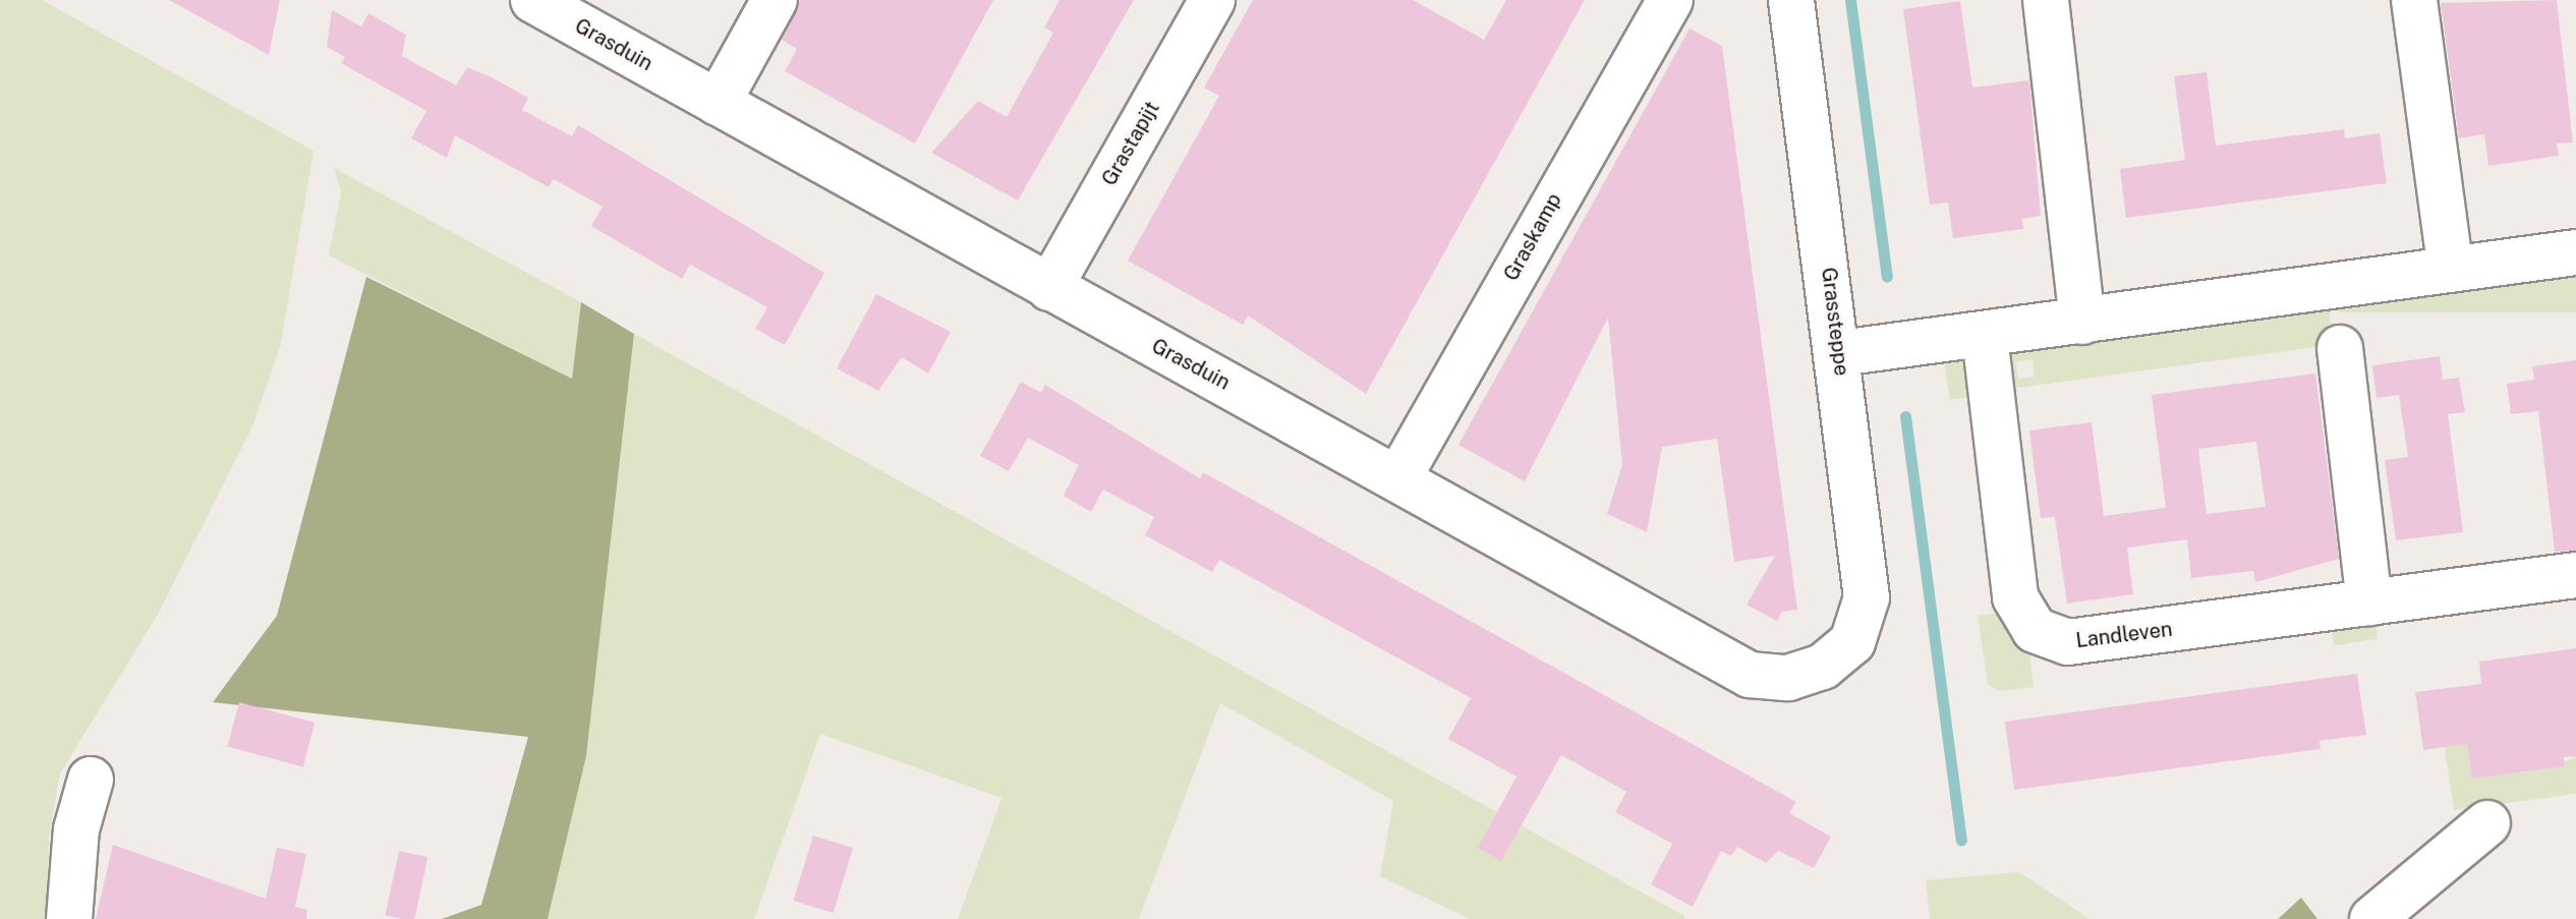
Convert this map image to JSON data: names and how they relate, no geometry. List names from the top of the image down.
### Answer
{
  "streets": {
    "street": [
      "Grasduin",
      "Grastapijt",
      "Graskamp",
      "Grassteppe",
      "Landleven"
    ]
  },
  "crossings": [
    ["Grasduin", "Grastapijt"],
    ["Grasduin", "Graskamp"],
    ["Grasduin", "Grassteppe"]
  ]
}
